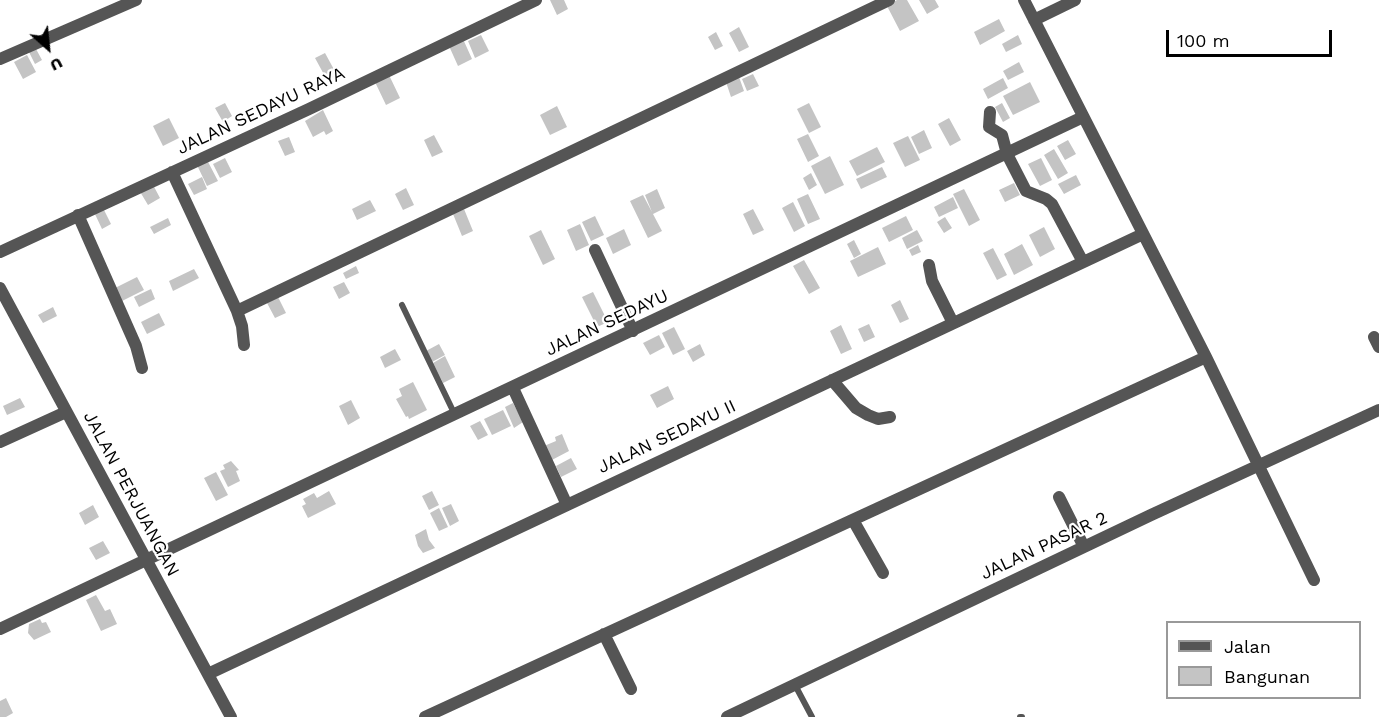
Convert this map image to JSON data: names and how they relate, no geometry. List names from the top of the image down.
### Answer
{
  "streets": {
    "street": [
      "JALAN SEDAYU RAYA",
      "JALAN SEDAYU",
      "JALAN SEDAYU II",
      "JALAN PERJUANGAN",
      "JALAN PASAR 2"
    ]
  },
  "crossings": [
    ["JALAN SEDAYU", "JALAN PERJUANGAN"],
    ["JALAN SEDAYU II", "JALAN PERJUANGAN"]
  ],
  "legend": ["Jalan", "Bangunan"],
  "scale_bar": "100 m",
  "north": "bottom right"
}
